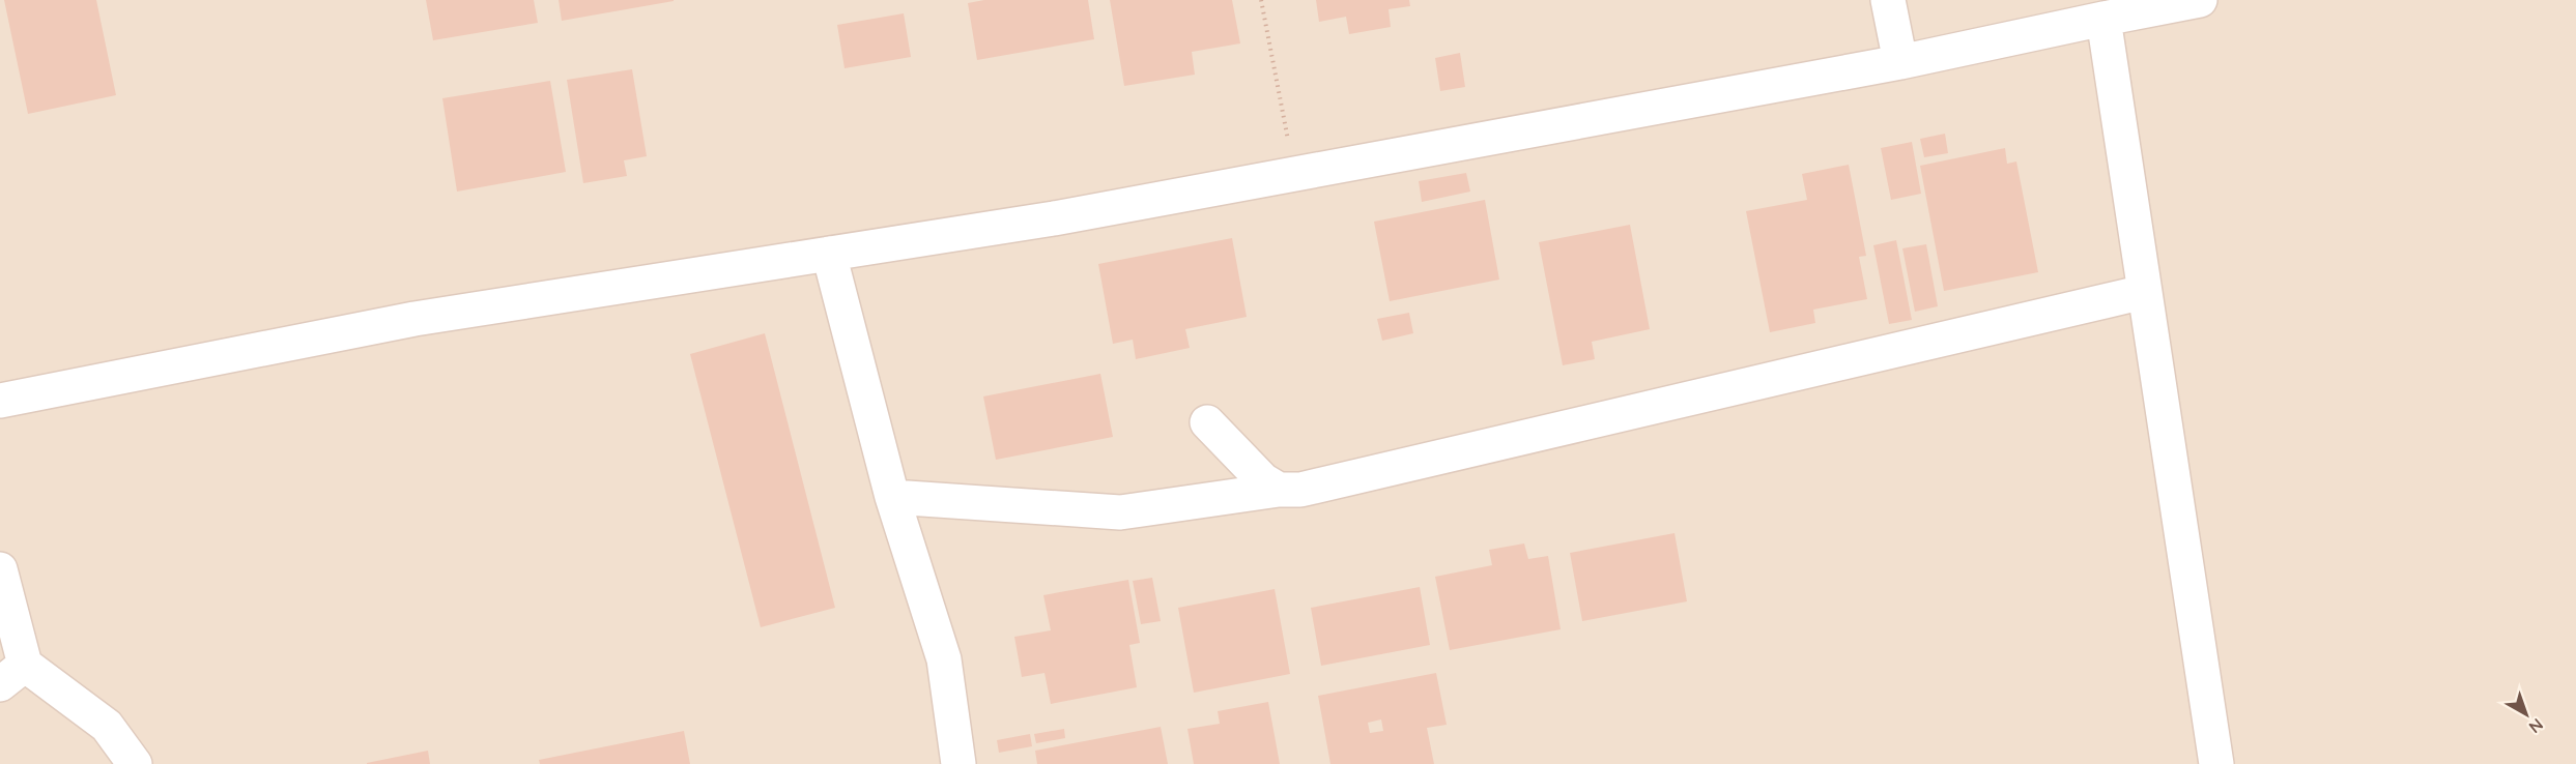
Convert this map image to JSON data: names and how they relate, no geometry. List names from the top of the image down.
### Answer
{
  "north": "bottom right"
}
